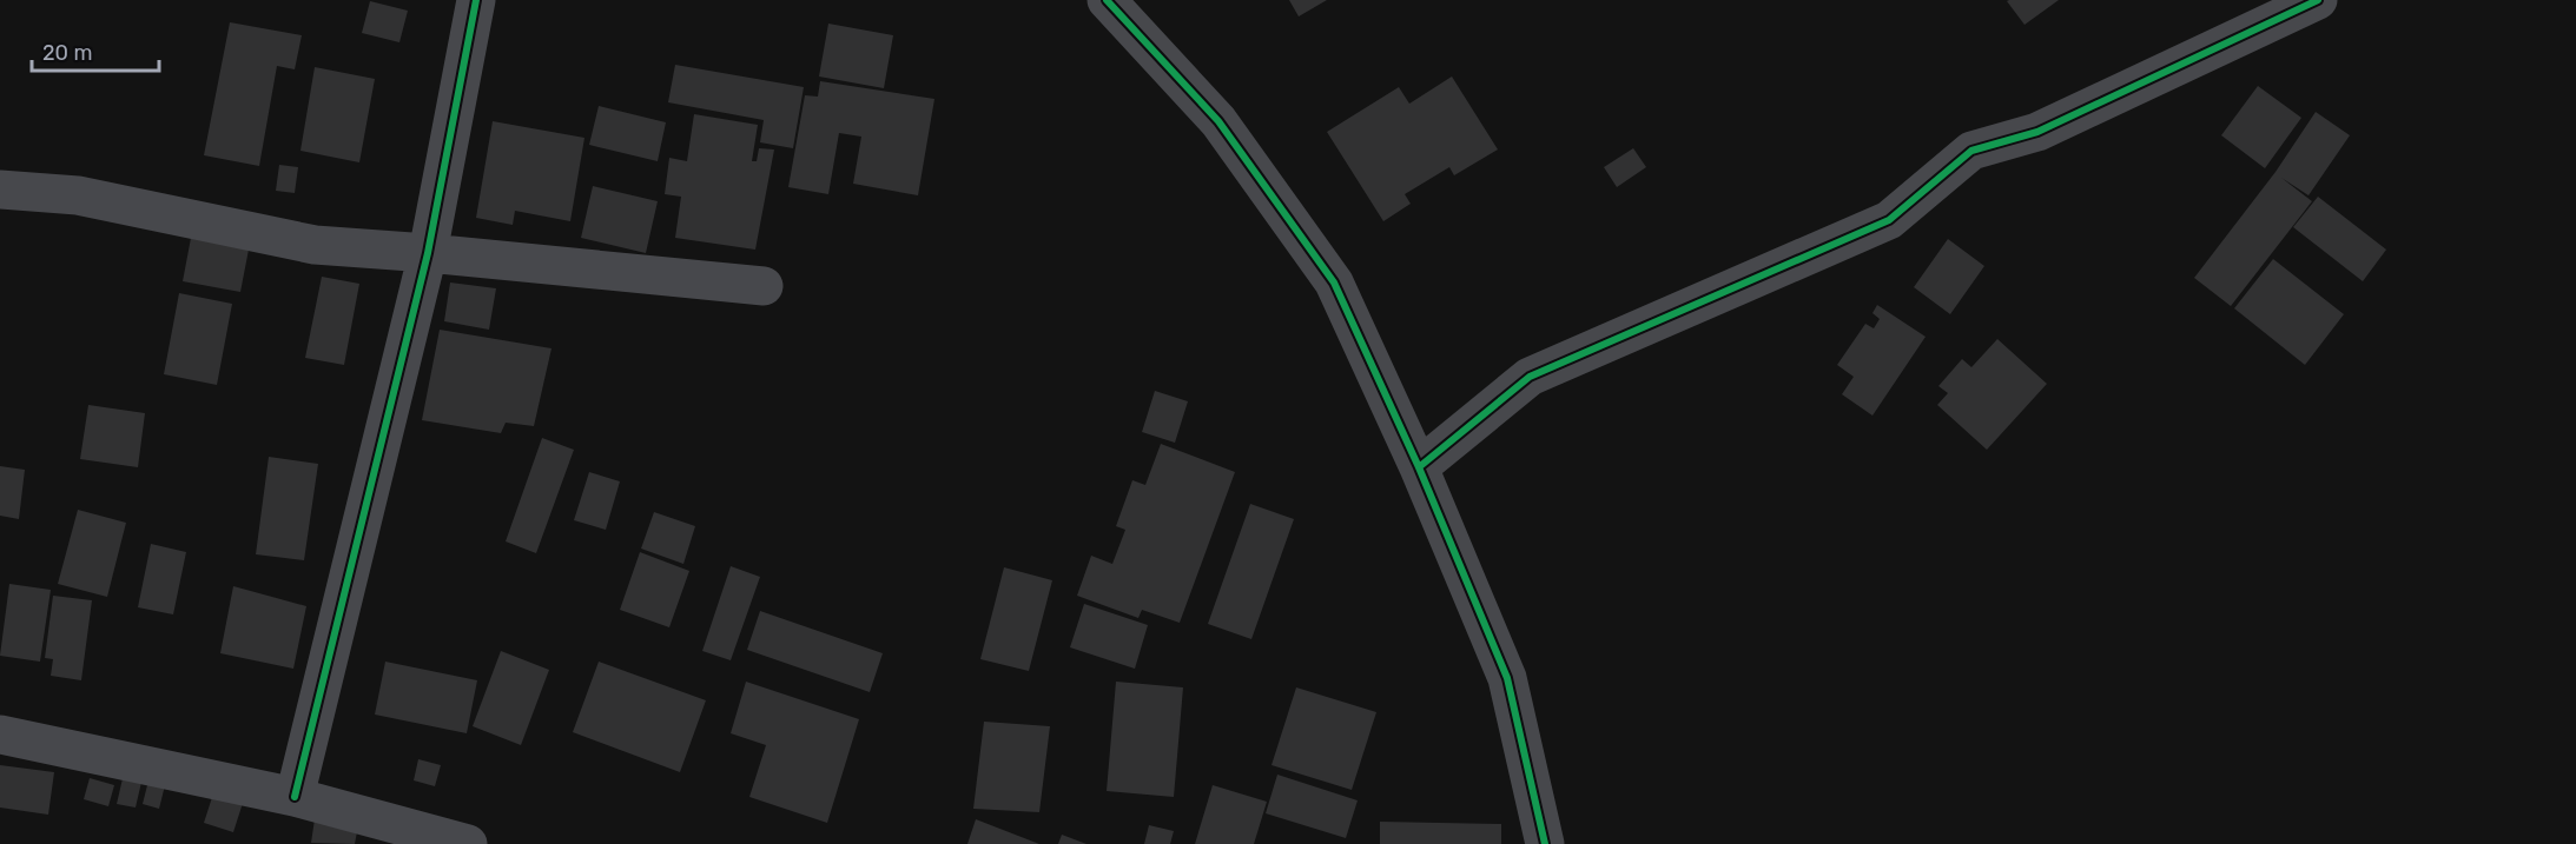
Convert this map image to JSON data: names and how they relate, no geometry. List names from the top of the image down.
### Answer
{
  "scale_bar": "20 m"
}
